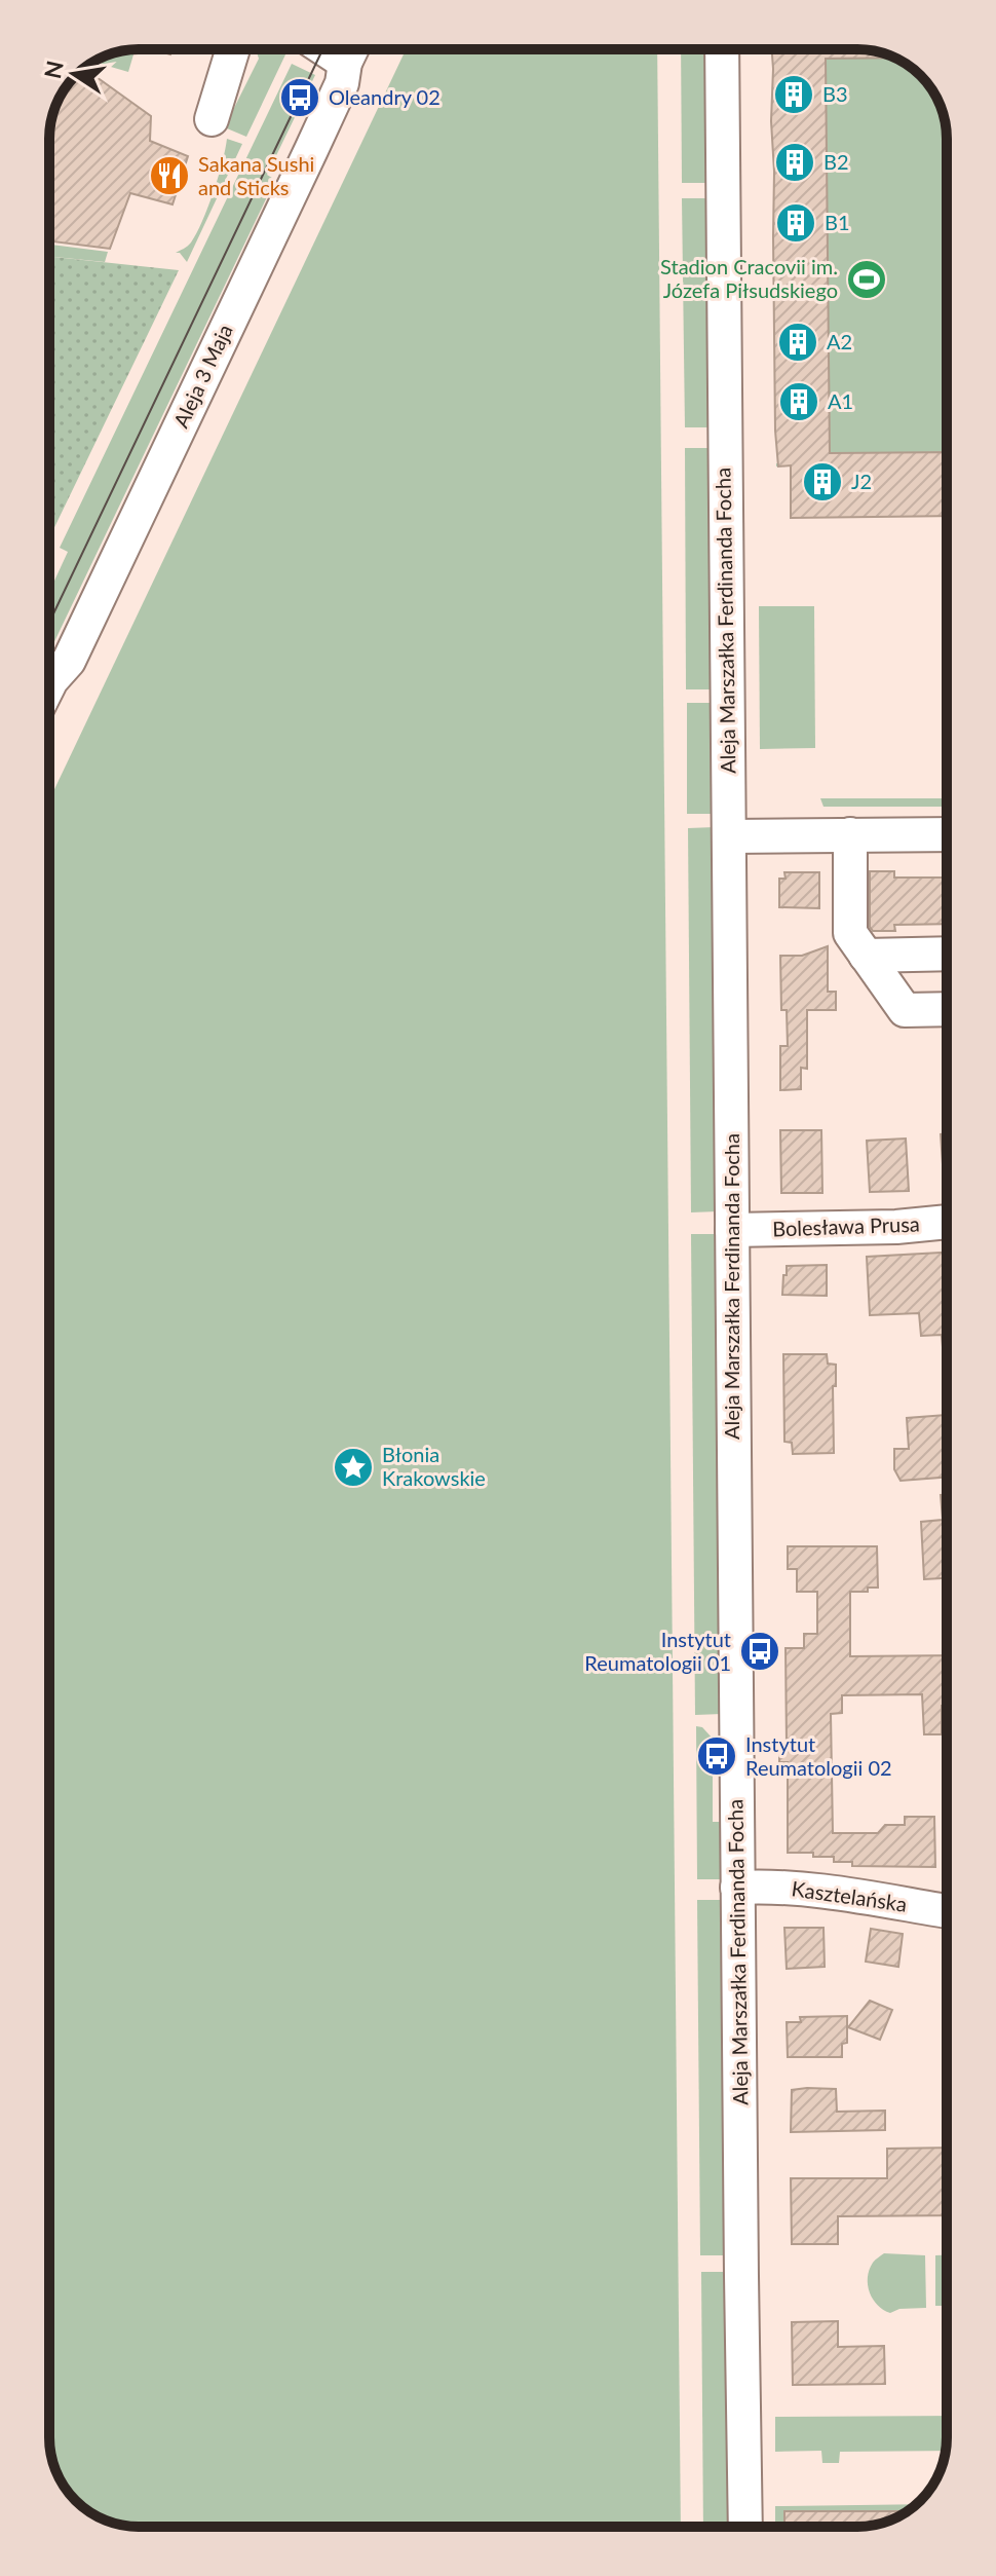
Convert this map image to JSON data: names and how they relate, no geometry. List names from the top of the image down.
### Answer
{
  "streets": {
    "street": [
      "Aleja 3 Maja",
      "Aleja Marszałka Ferdinanda Focha",
      "Bolesława Prusa",
      "Kasztelańska"
    ]
  },
  "crossings": [
    ["Aleja Marszałka Ferdinanda Focha", "Bolesława Prusa"],
    ["Aleja Marszałka Ferdinanda Focha", "Kasztelańska"]
  ],
  "places": {
    "building": [
      "B3",
      "B2",
      "B1",
      "A2",
      "A1",
      "J2"
    ],
    "bus stop": ["Oleandry 02", "Instytut Reumatologii 01", "Instytut Reumatologii 02"],
    "restaurant": ["Sakana Sushi and Sticks"],
    "sports": ["Stadion Cracovii im. Józefa Piłsudskiego"],
    "place": ["Błonia Krakowskie"]
  },
  "north": "left"
}
